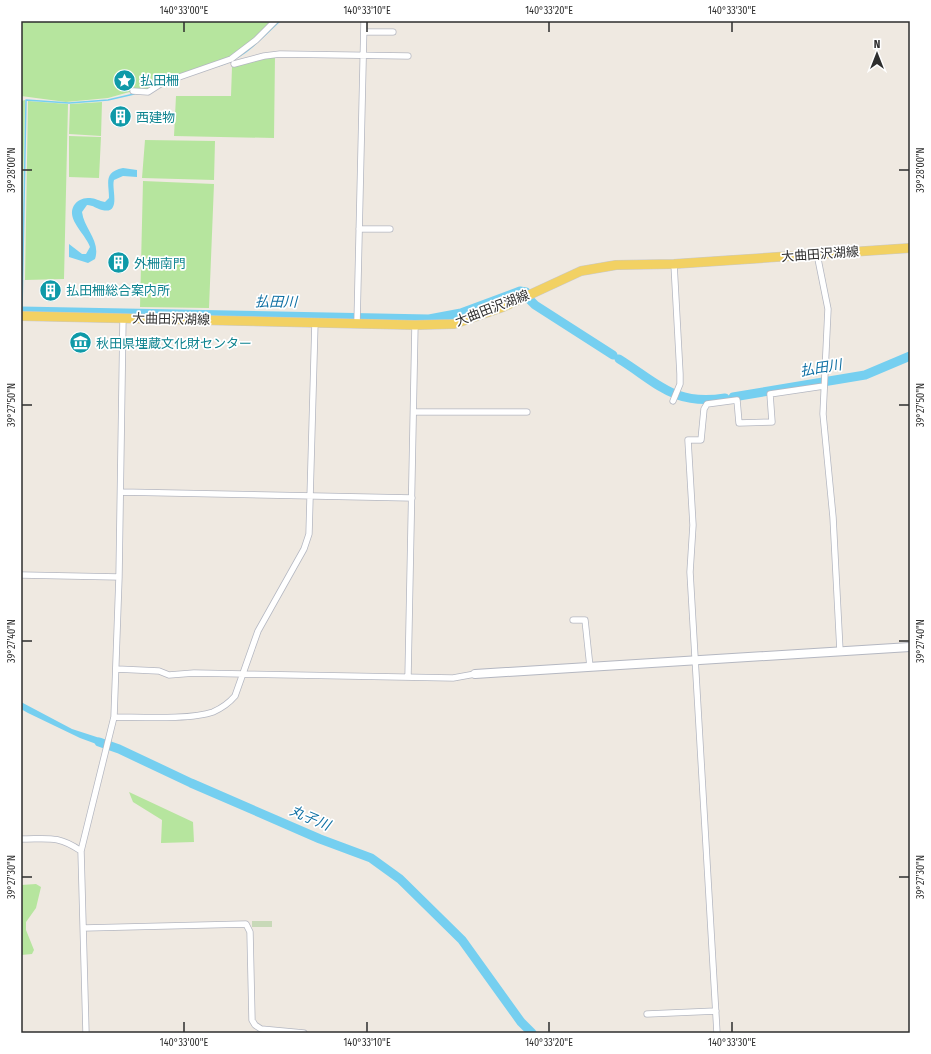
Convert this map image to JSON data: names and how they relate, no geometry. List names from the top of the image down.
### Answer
{
  "streets": {
    "main road": ["大曲田沢湖線"]
  },
  "water": ["払田川", "丸子川"],
  "places": {
    "place": ["払田柵"],
    "building": ["西建物", "外柵南門", "払田柵総合案内所"],
    "museum": ["秋田県埋蔵文化財センター"]
  },
  "north": "top",
  "coordinates": [
    "140°33'00\"E",
    "140°33'10\"E",
    "140°33'20\"E",
    "140°33'30\"E",
    "39°28'00\"N",
    "39°27'50\"N",
    "39°27'40\"N",
    "39°27'30\"N"
  ]
}
